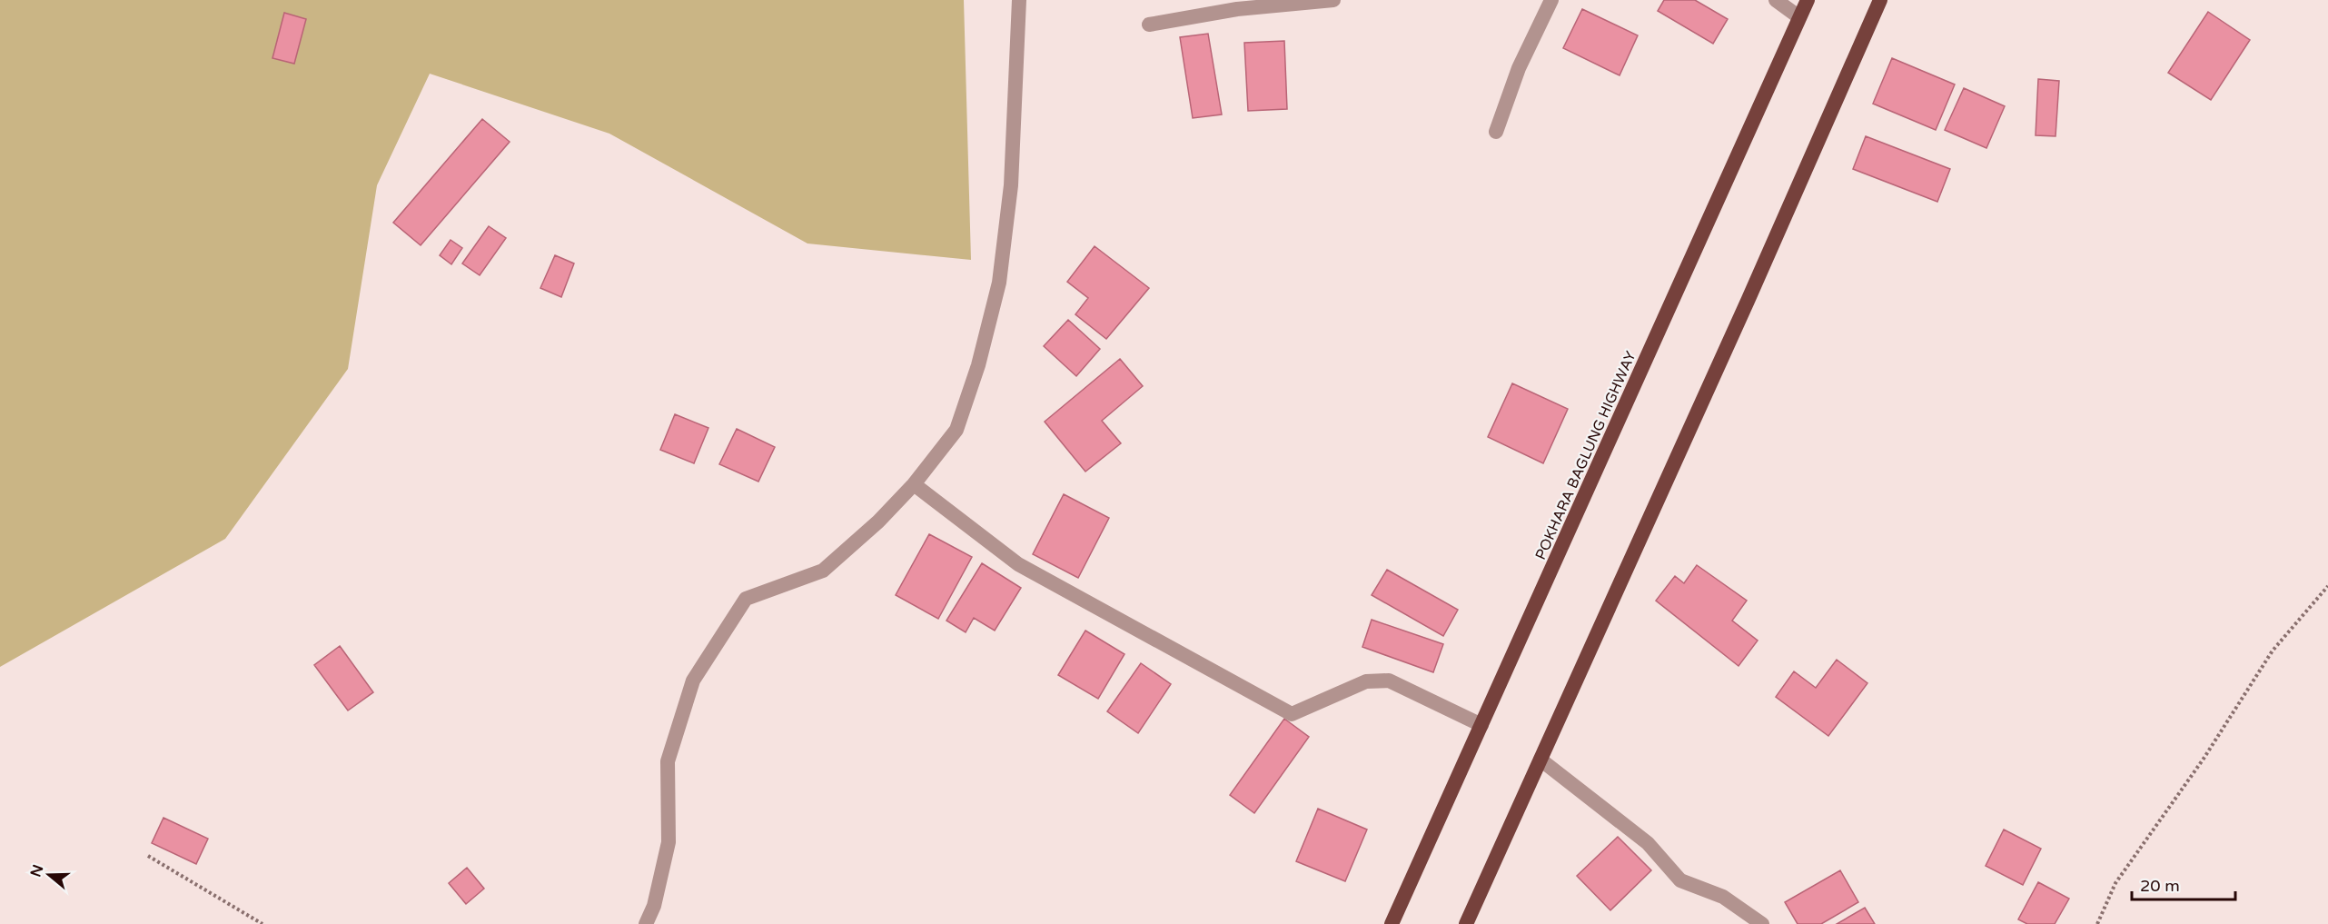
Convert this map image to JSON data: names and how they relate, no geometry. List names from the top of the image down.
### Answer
{
  "streets": {
    "highway": ["POKHARA BAGLUNG HIGHWAY"]
  },
  "scale_bar": "20 m",
  "north": "left"
}
